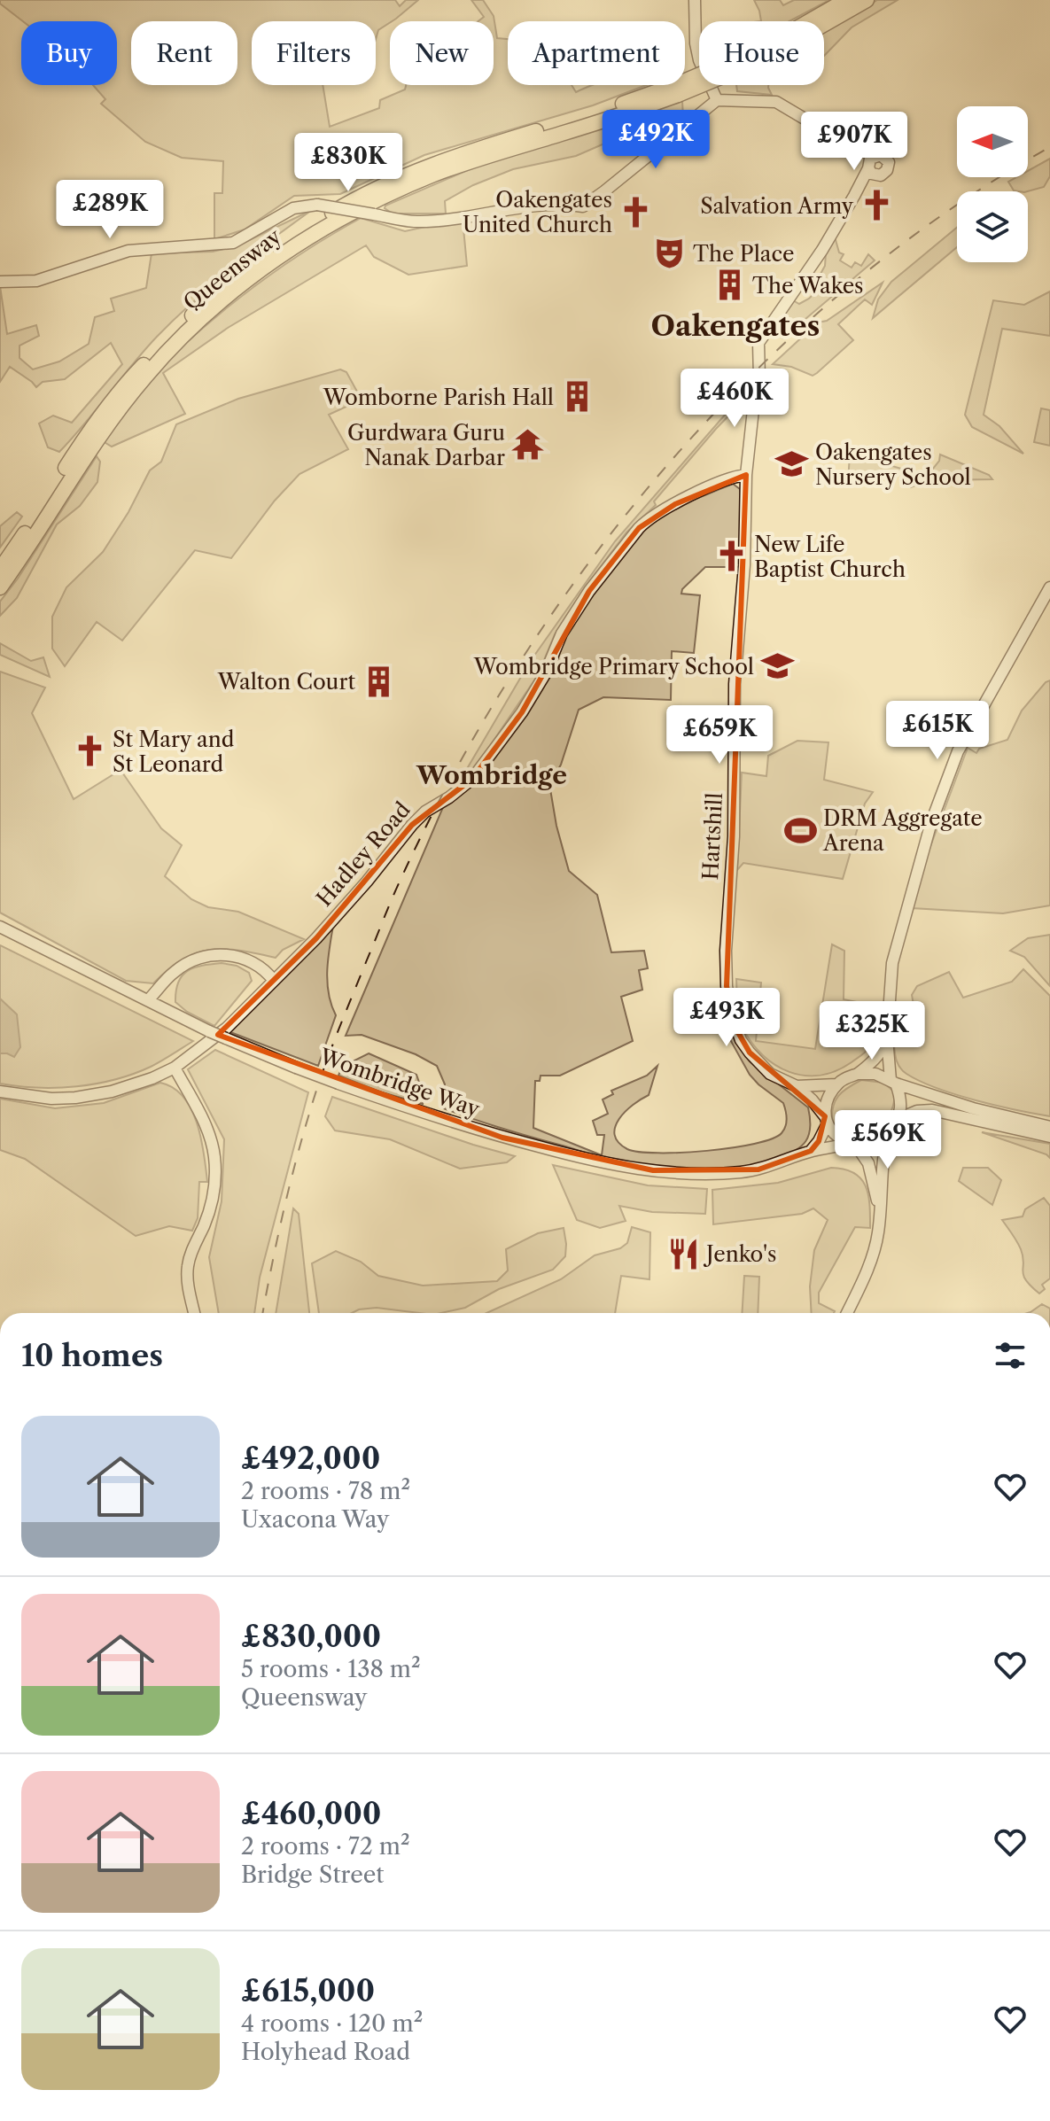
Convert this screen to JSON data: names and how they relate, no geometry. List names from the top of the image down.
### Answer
{
  "streets": {
    "highway": ["Queensway"],
    "street": ["Hartshill", "Hadley Road", "Wombridge Way"]
  },
  "crossings": [
    ["Hartshill", "Hadley Road"],
    ["Hartshill", "Wombridge Way"]
  ],
  "districts": ["Oakengates", "Wombridge"],
  "places": {
    "church": [
      "Salvation Army",
      "Oakengates United Church",
      "New Life Baptist Church",
      "St Mary and St Leonard"
    ],
    "theatre": ["The Place"],
    "building": ["The Wakes", "Womborne Parish Hall", "Walton Court"],
    "temple": ["Gurdwara Guru Nanak Darbar"],
    "school or university": ["Oakengates Nursery School", "Wombridge Primary School"],
    "sports": ["DRM Aggregate Arena"],
    "restaurant": ["Jenko's"]
  },
  "north": "left",
  "page": {
    "chip": [
      "Buy",
      "Rent",
      "Filters",
      "New",
      "Apartment",
      "House"
    ],
    "price": [
      "£492K",
      "£907K",
      "£830K",
      "£289K",
      "£460K",
      "£615K",
      "£659K",
      "£493K",
      "£325K",
      "£569K"
    ],
    "heading": "10 homes",
    "list": [
      {
        "name": "£492,000",
        "note": "2 rooms · 78 m² · Uxacona Way"
      },
      {
        "name": "£830,000",
        "note": "5 rooms · 138 m² · Queensway"
      },
      {
        "name": "£460,000",
        "note": "2 rooms · 72 m² · Bridge Street"
      },
      {
        "name": "£615,000",
        "note": "4 rooms · 120 m² · Holyhead Road"
      }
    ]
  }
}
